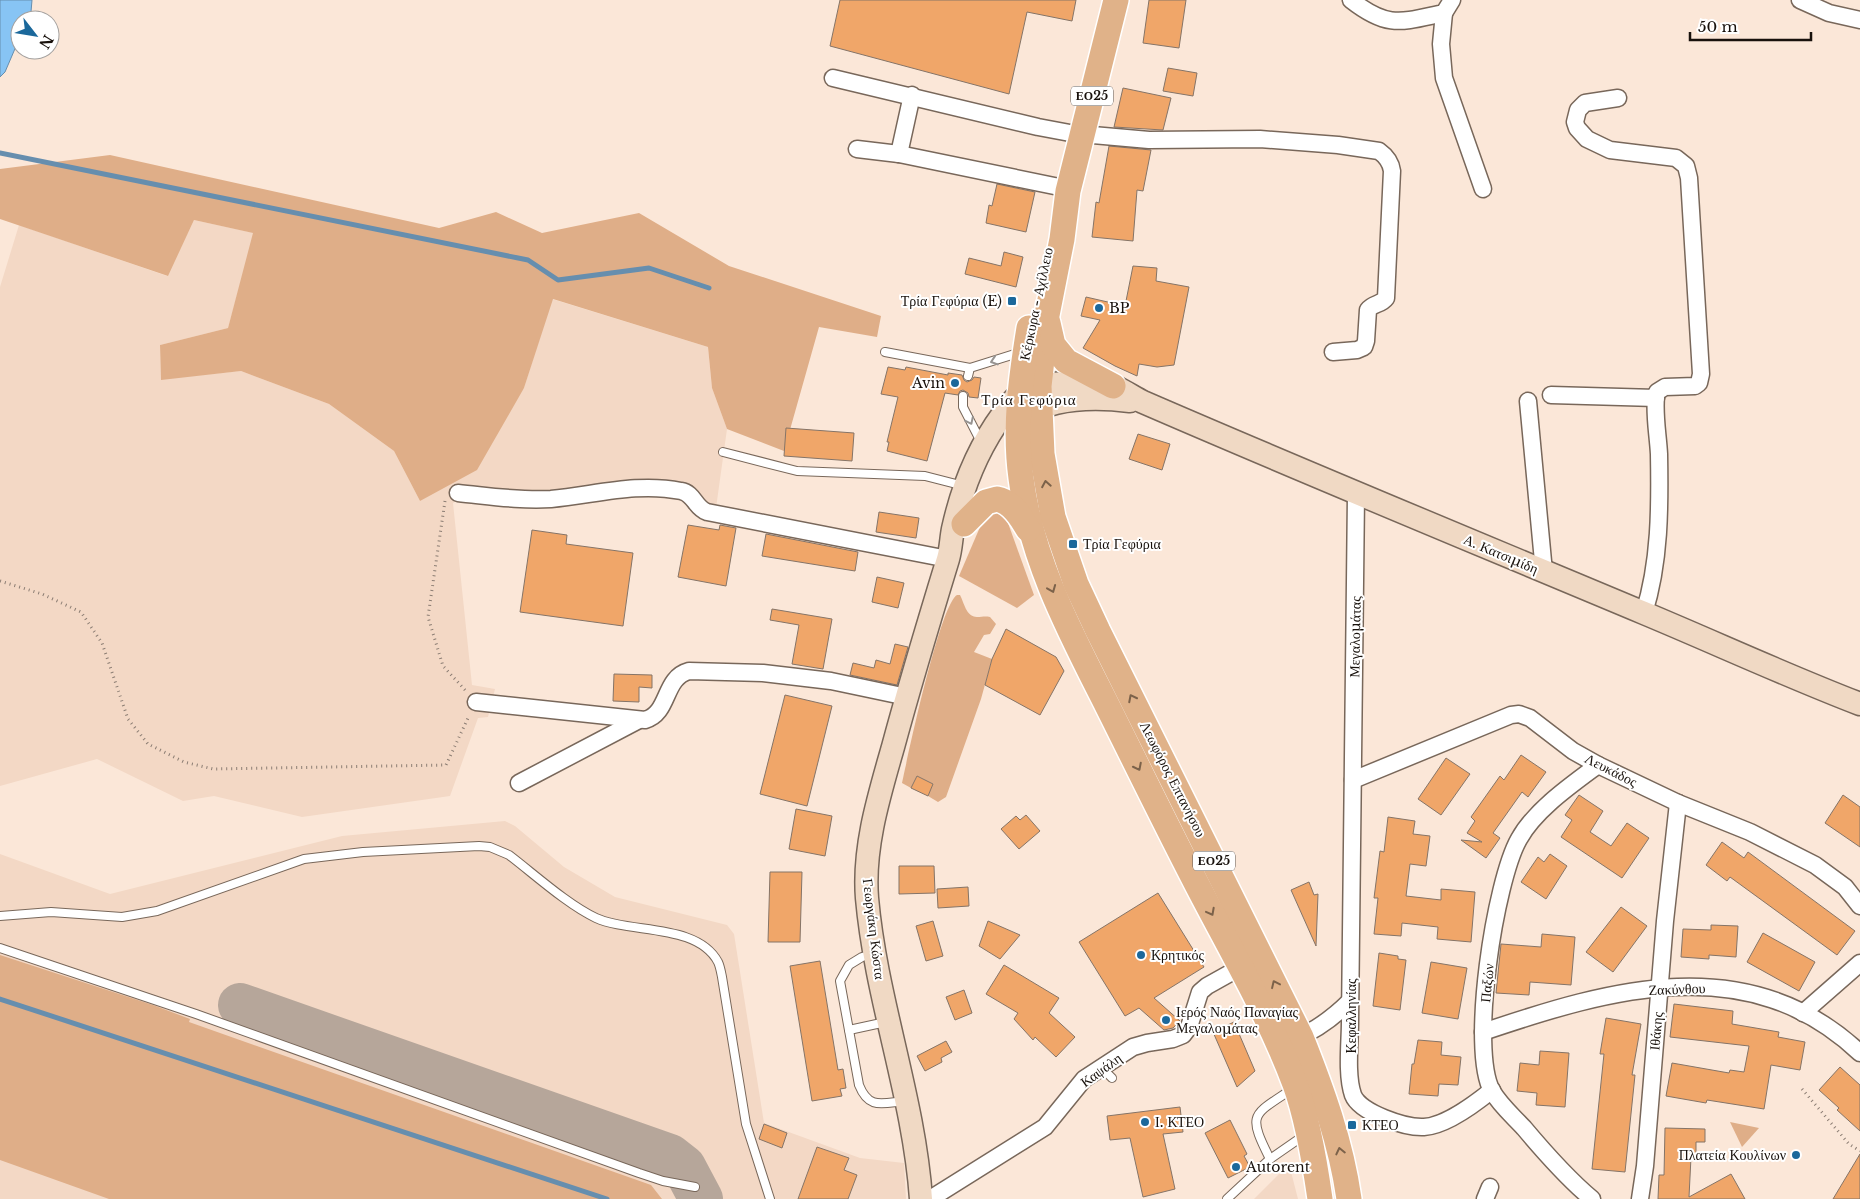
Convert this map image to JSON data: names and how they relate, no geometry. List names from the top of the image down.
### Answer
{
  "streets": {
    "main road": [
      "ΕΟ25",
      "Κέρκυρα - Αχίλλειο",
      "Α. Κατσιμίδη",
      "Λεωφόρος Επτανήσου",
      "Γεωργάκη Κώστα"
    ],
    "street": [
      "Μεγαλομάτας",
      "Λευκάδος",
      "Παξών",
      "Ζακύνθου",
      "Κεφαλληνίας",
      "Ιθάκης",
      "Καψάλη"
    ]
  },
  "crossings": [
    ["Κέρκυρα - Αχίλλειο", "Α. Κατσιμίδη"],
    ["Κέρκυρα - Αχίλλειο", "Λεωφόρος Επτανήσου"],
    ["Κέρκυρα - Αχίλλειο", "Γεωργάκη Κώστα"],
    ["Α. Κατσιμίδη", "Μεγαλομάτας"],
    ["Α. Κατσιμίδη", "Λεωφόρος Επτανήσου"],
    ["Α. Κατσιμίδη", "Γεωργάκη Κώστα"],
    ["Μεγαλομάτας", "Λευκάδος"],
    ["Μεγαλομάτας", "Κεφαλληνίας"],
    ["Λευκάδος", "Παξών"],
    ["Λευκάδος", "Κεφαλληνίας"],
    ["Λευκάδος", "Ιθάκης"],
    ["Λεωφόρος Επτανήσου", "Γεωργάκη Κώστα"],
    ["Λεωφόρος Επτανήσου", "Καψάλη"],
    ["Παξών", "Ζακύνθου"],
    ["Παξών", "Κεφαλληνίας"],
    ["Ζακύνθου", "Ιθάκης"]
  ],
  "districts": ["Τρία Γεφύρια"],
  "places": {
    "transit": ["Τρία Γεφύρια (E)", "Τρία Γεφύρια", "ΚΤΕΟ"],
    "other": [
      "BP",
      "Avin",
      "Κρητικός",
      "Ιερός Ναός Παναγίας Μεγαλομάτας",
      "Ι. ΚΤΕΟ",
      "Πλατεία Κουλίνων",
      "Autorent"
    ]
  },
  "scale_bar": "50 m",
  "north": "bottom right"
}
